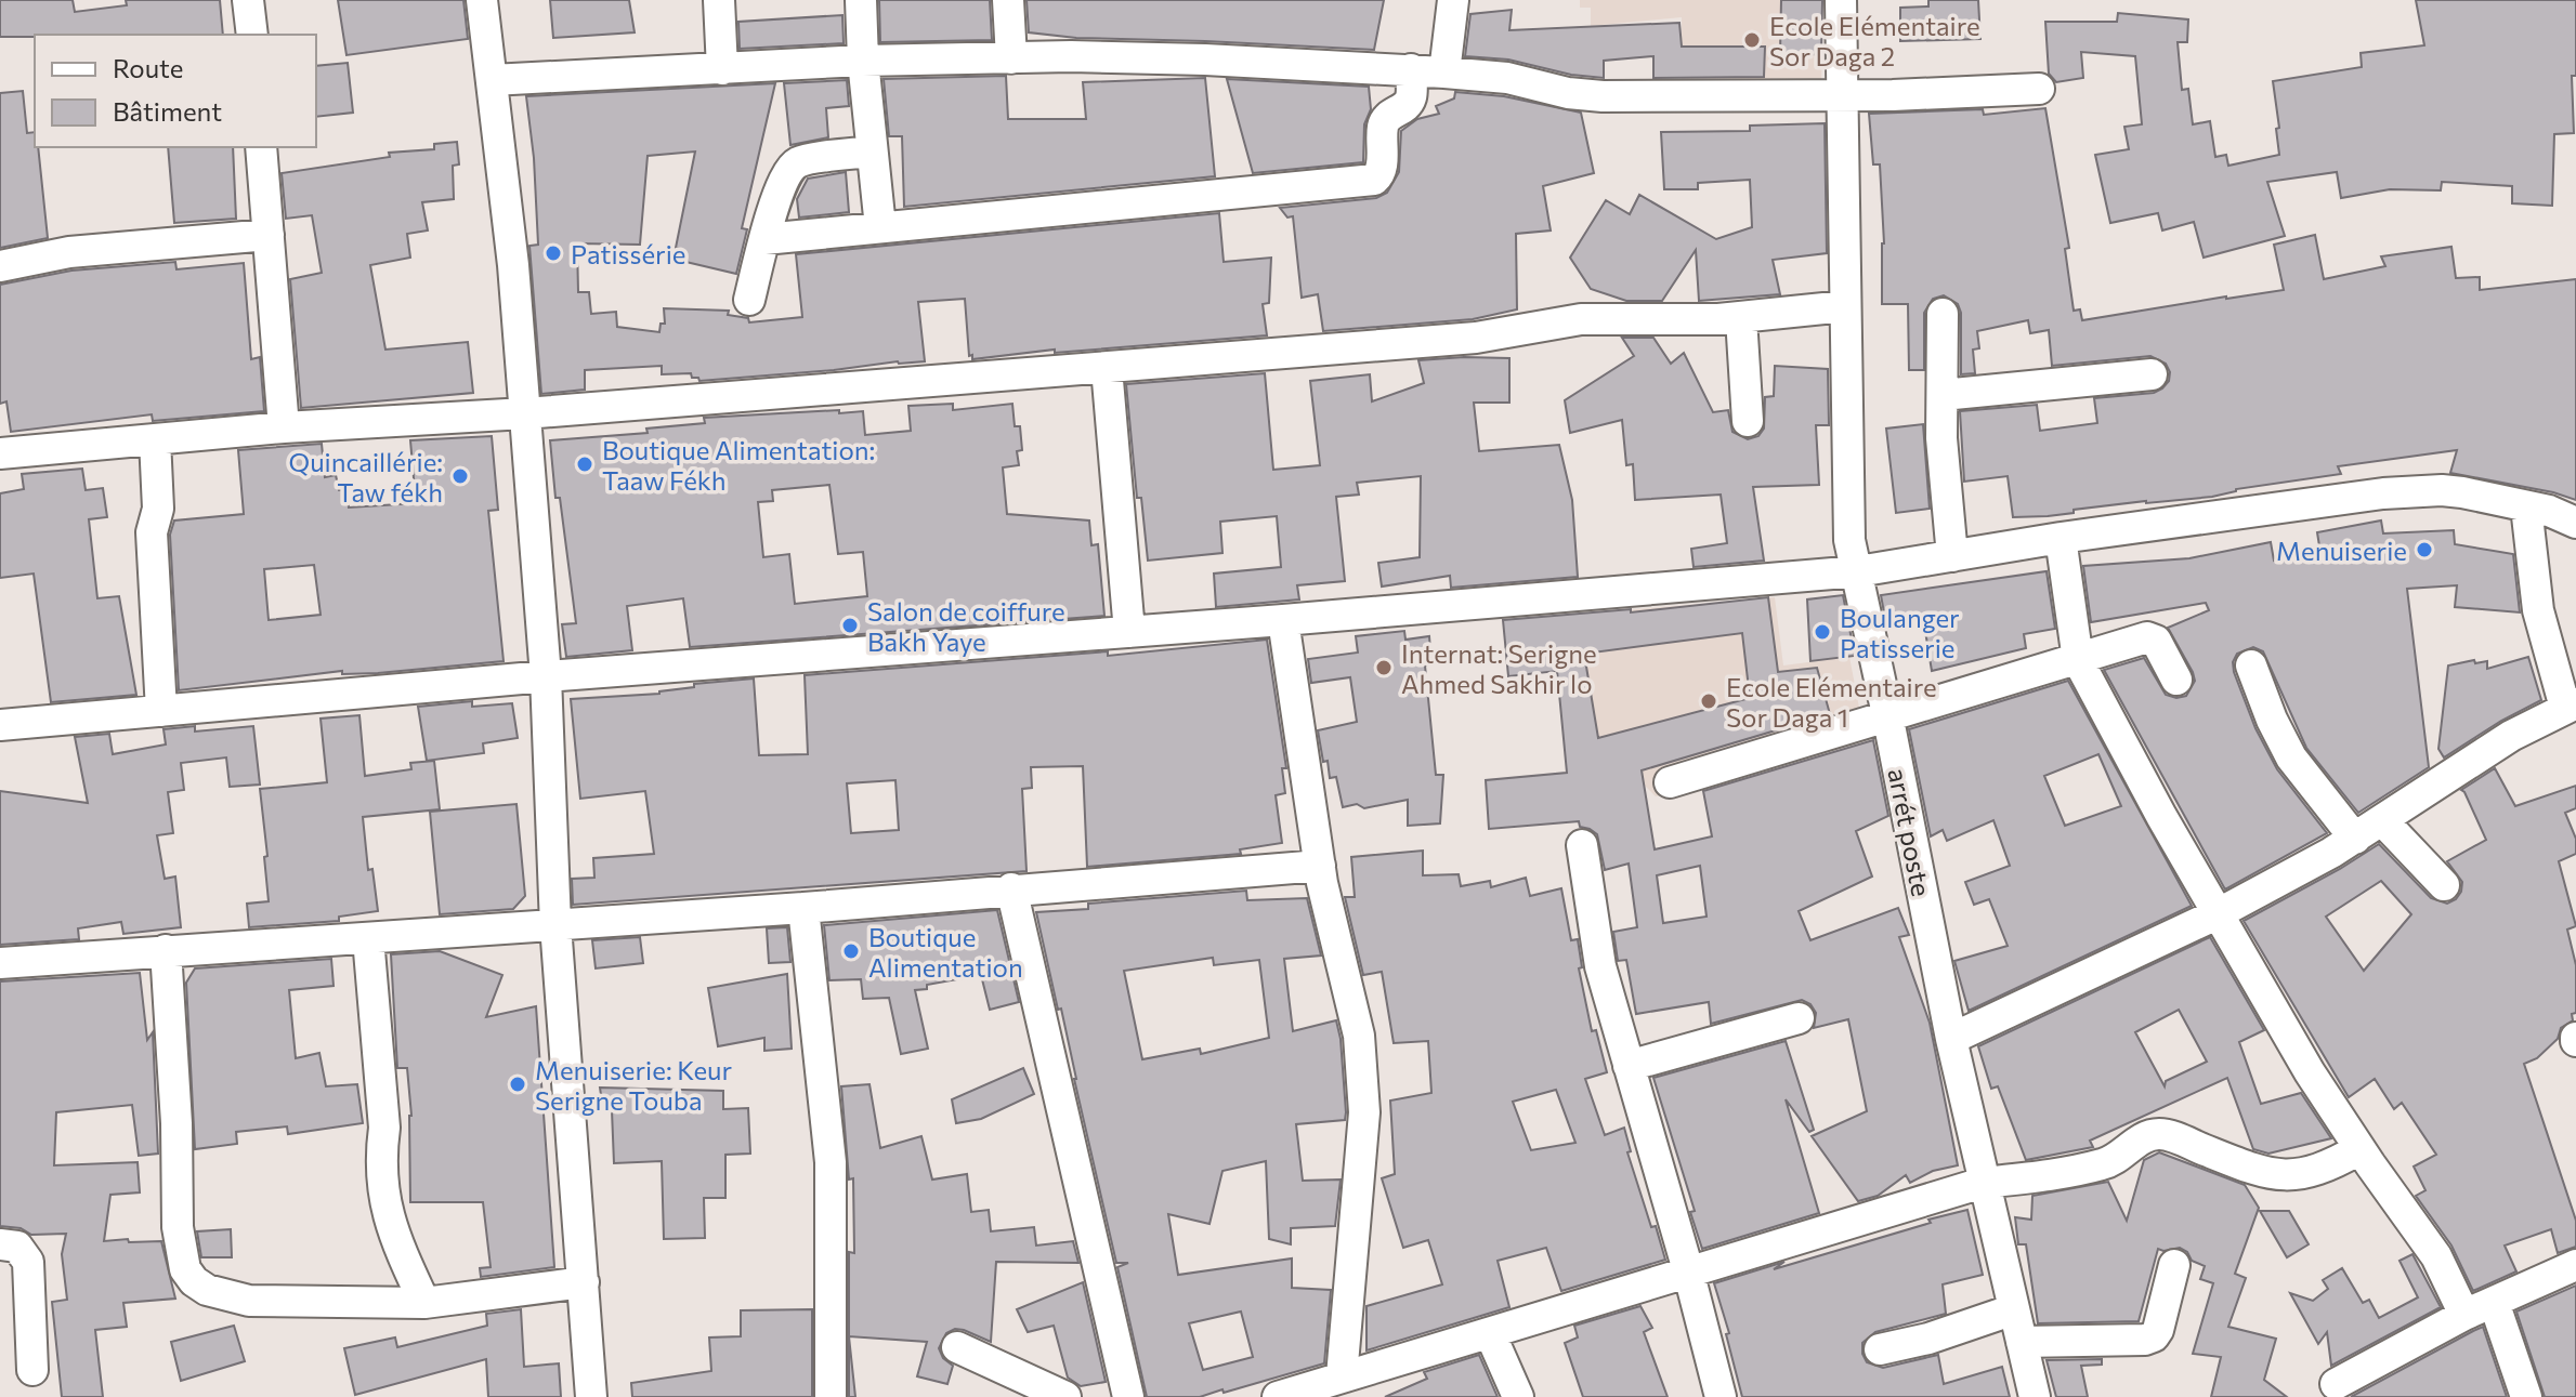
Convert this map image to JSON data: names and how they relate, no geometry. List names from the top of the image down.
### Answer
{
  "streets": {
    "street": ["arrét poste"]
  },
  "places": [
    "Ecole Elémentaire Sor Daga 2",
    "Patissérie",
    "Boutique Alimentation: Taaw Fékh",
    "Quincaillérie: Taw fékh",
    "Menuiserie",
    "Salon de coiffure Bakh Yaye",
    "Boulanger Patisserie",
    "Internat: Serigne Ahmed Sakhir lo",
    "Ecole Elémentaire Sor Daga 1",
    "Boutique Alimentation",
    "Menuiserie: Keur Serigne Touba"
  ],
  "legend": ["Route", "Bâtiment"]
}
